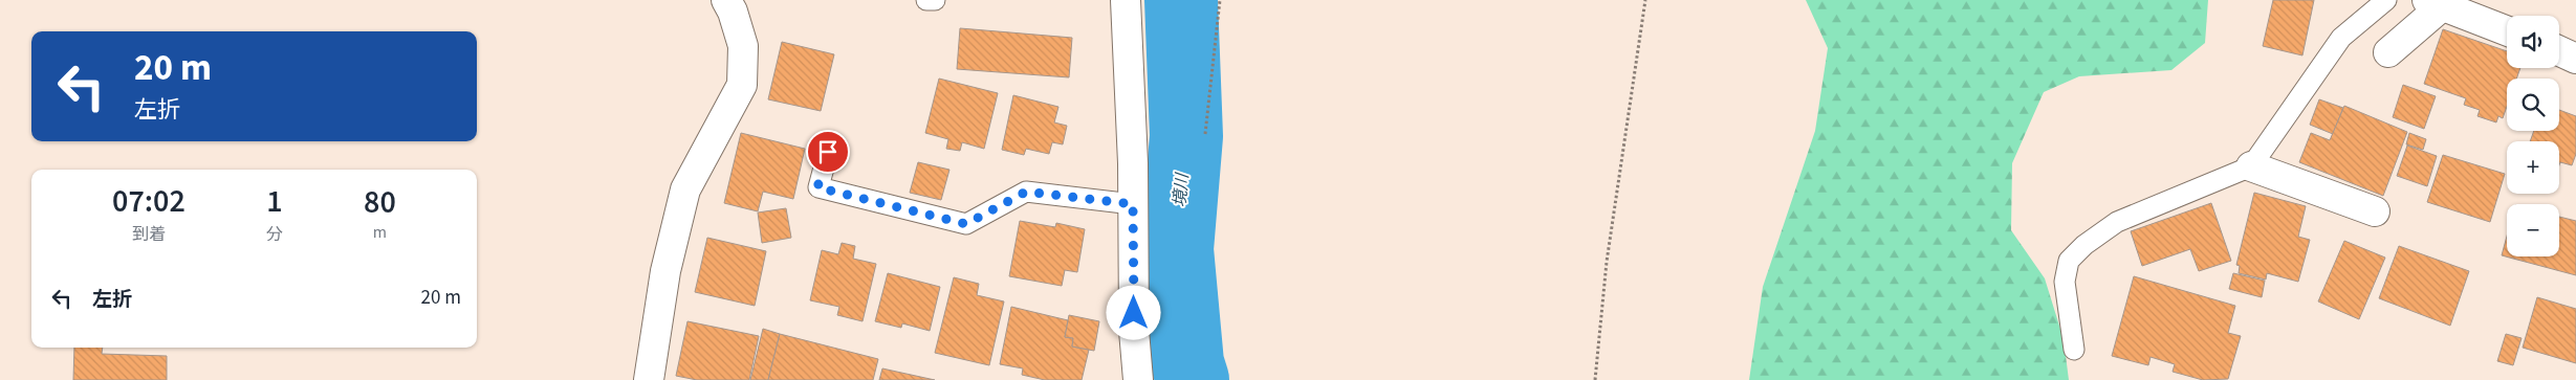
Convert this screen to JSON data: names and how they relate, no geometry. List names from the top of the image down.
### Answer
{
  "water": ["境川"],
  "page": {
    "map_buttons": ["+", "−"],
    "turn": ["20 m", "左折"],
    "eta": [
      "07:02",
      "到着",
      "1",
      "分",
      "80",
      "m"
    ],
    "list": [
      {
        "name": "左折",
        "value": "20 m"
      }
    ]
  }
}
